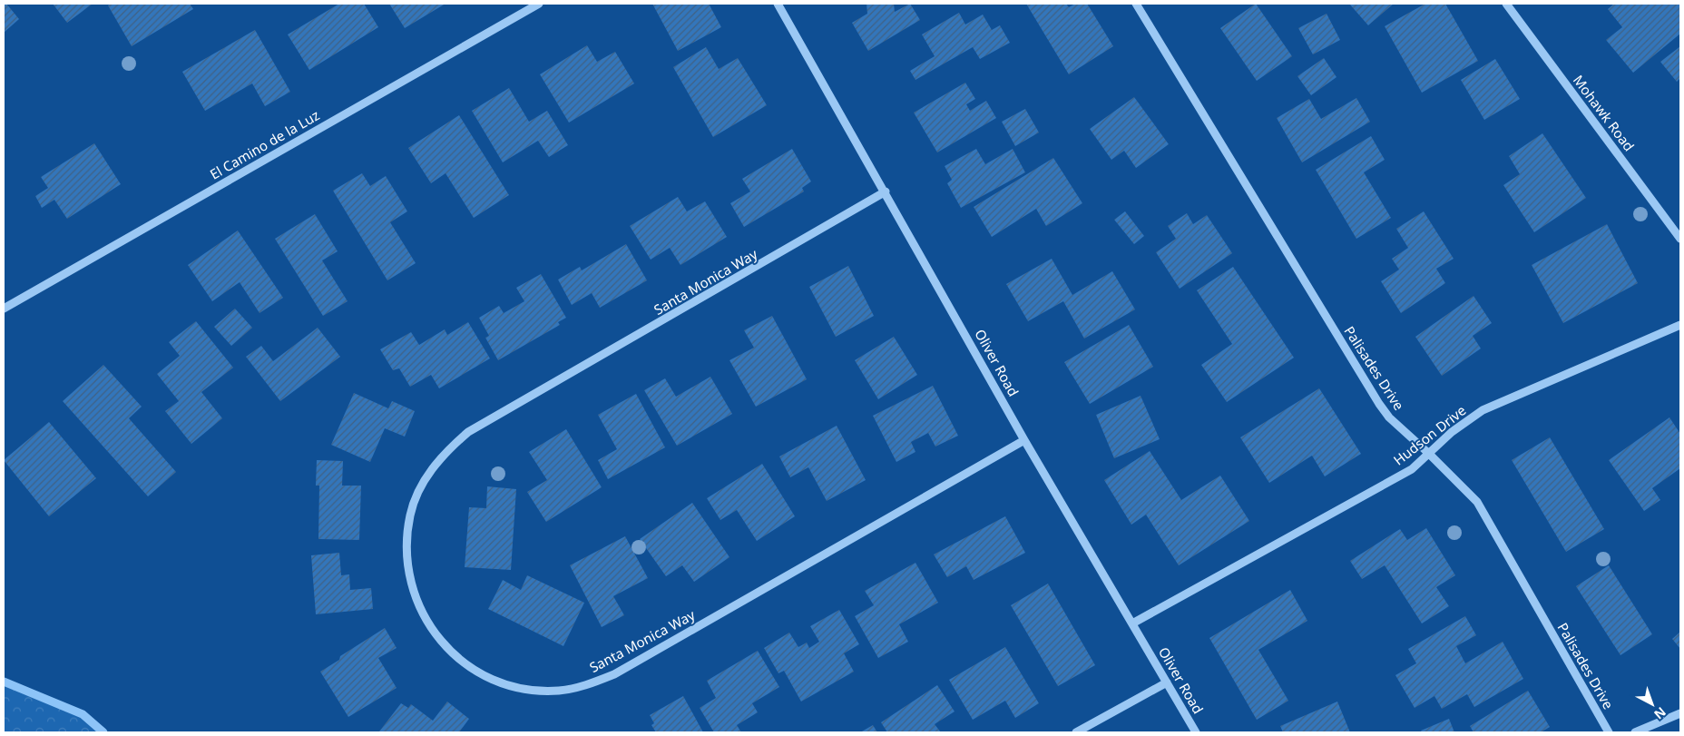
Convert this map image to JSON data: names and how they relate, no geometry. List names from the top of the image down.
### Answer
{
  "streets": {
    "street": [
      "Mohawk Road",
      "El Camino de la Luz",
      "Santa Monica Way",
      "Oliver Road",
      "Palisades Drive",
      "Hudson Drive"
    ]
  },
  "crossings": [
    ["Santa Monica Way", "Oliver Road"],
    ["Oliver Road", "Hudson Drive"],
    ["Palisades Drive", "Hudson Drive"]
  ],
  "north": "bottom right"
}
